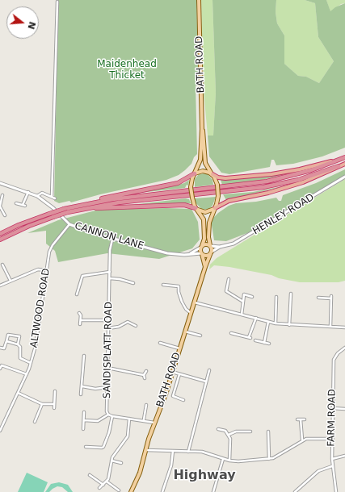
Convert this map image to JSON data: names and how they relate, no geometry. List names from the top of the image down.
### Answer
{
  "streets": {
    "main road": ["BATH ROAD"],
    "street": [
      "HENLEY ROAD",
      "CANNON LANE",
      "ALTWOOD ROAD",
      "SANDISPLATT ROAD",
      "FARM ROAD"
    ]
  },
  "crossings": [
    ["BATH ROAD", "HENLEY ROAD"],
    ["BATH ROAD", "CANNON LANE"],
    ["HENLEY ROAD", "CANNON LANE"],
    ["CANNON LANE", "ALTWOOD ROAD"],
    ["CANNON LANE", "SANDISPLATT ROAD"]
  ],
  "districts": ["Highway"],
  "parks": ["Maidenhead Thicket"],
  "north": "right"
}
